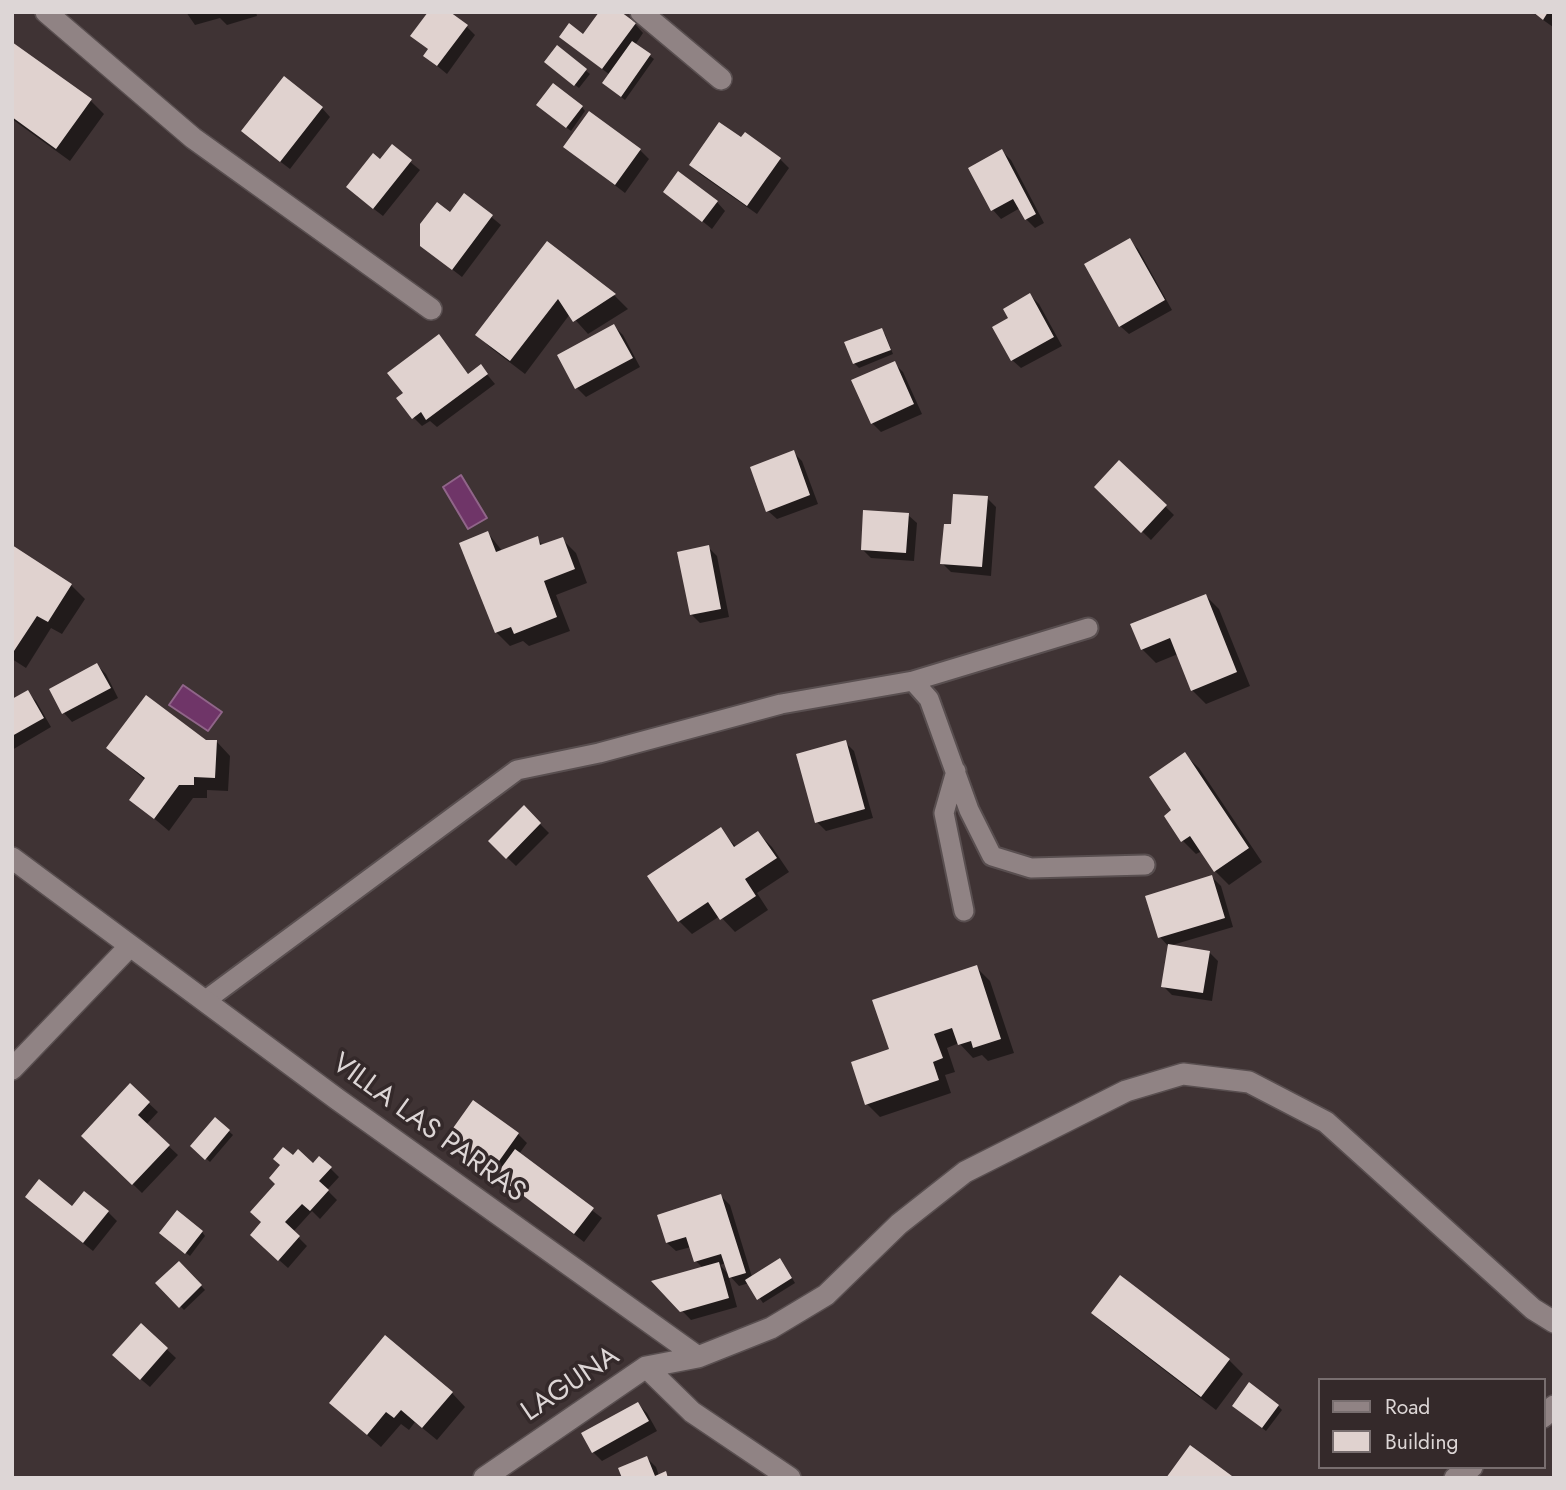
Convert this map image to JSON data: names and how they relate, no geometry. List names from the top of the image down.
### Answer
{
  "streets": {
    "street": ["VILLA LAS PARRAS", "LAGUNA"]
  },
  "crossings": [
    ["VILLA LAS PARRAS", "LAGUNA"]
  ],
  "legend": ["Road", "Building"]
}
